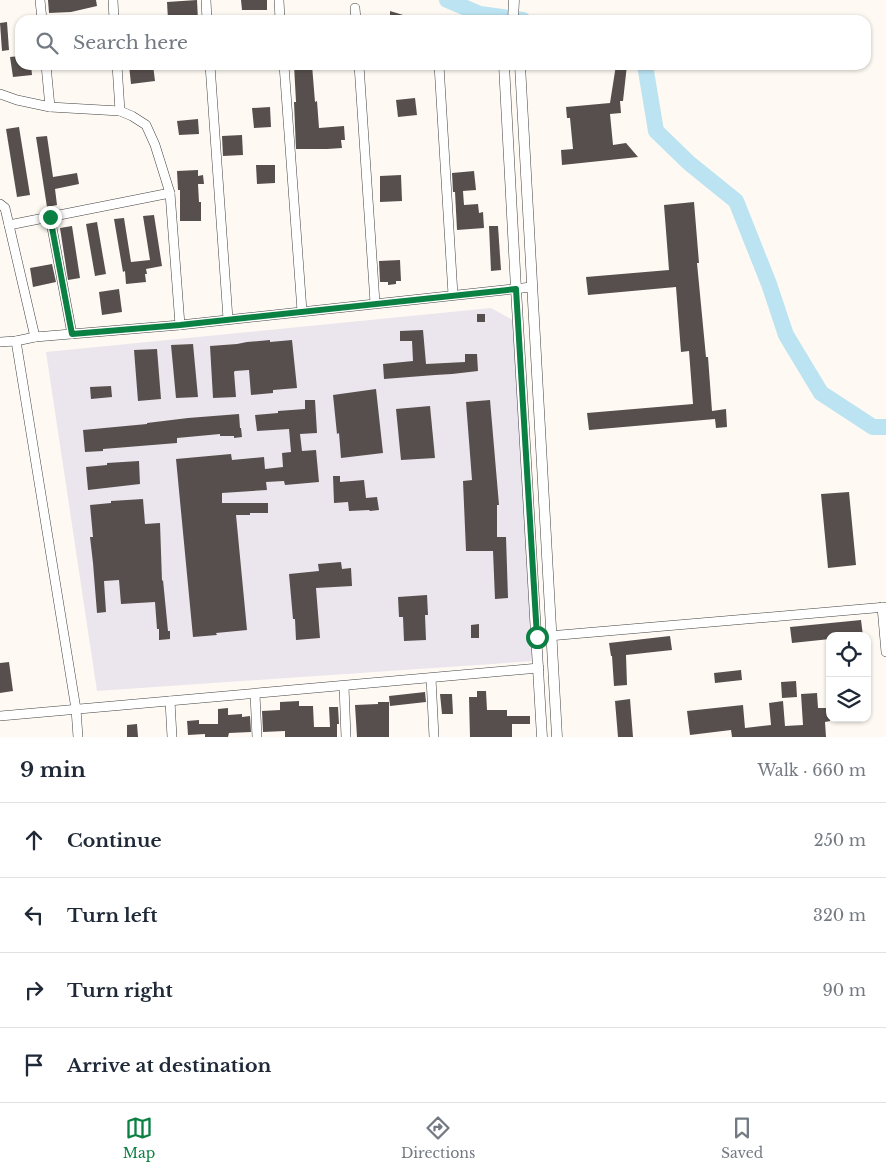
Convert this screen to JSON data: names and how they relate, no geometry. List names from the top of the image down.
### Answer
{
  "page": {
    "search": "Search here",
    "heading": ["9 min", "Walk · 660 m"],
    "list": [
      ["Continue", "250 m"],
      ["Turn left", "320 m"],
      ["Turn right", "90 m"],
      "Arrive at destination"
    ],
    "nav": ["Map", "Directions", "Saved"]
  }
}
